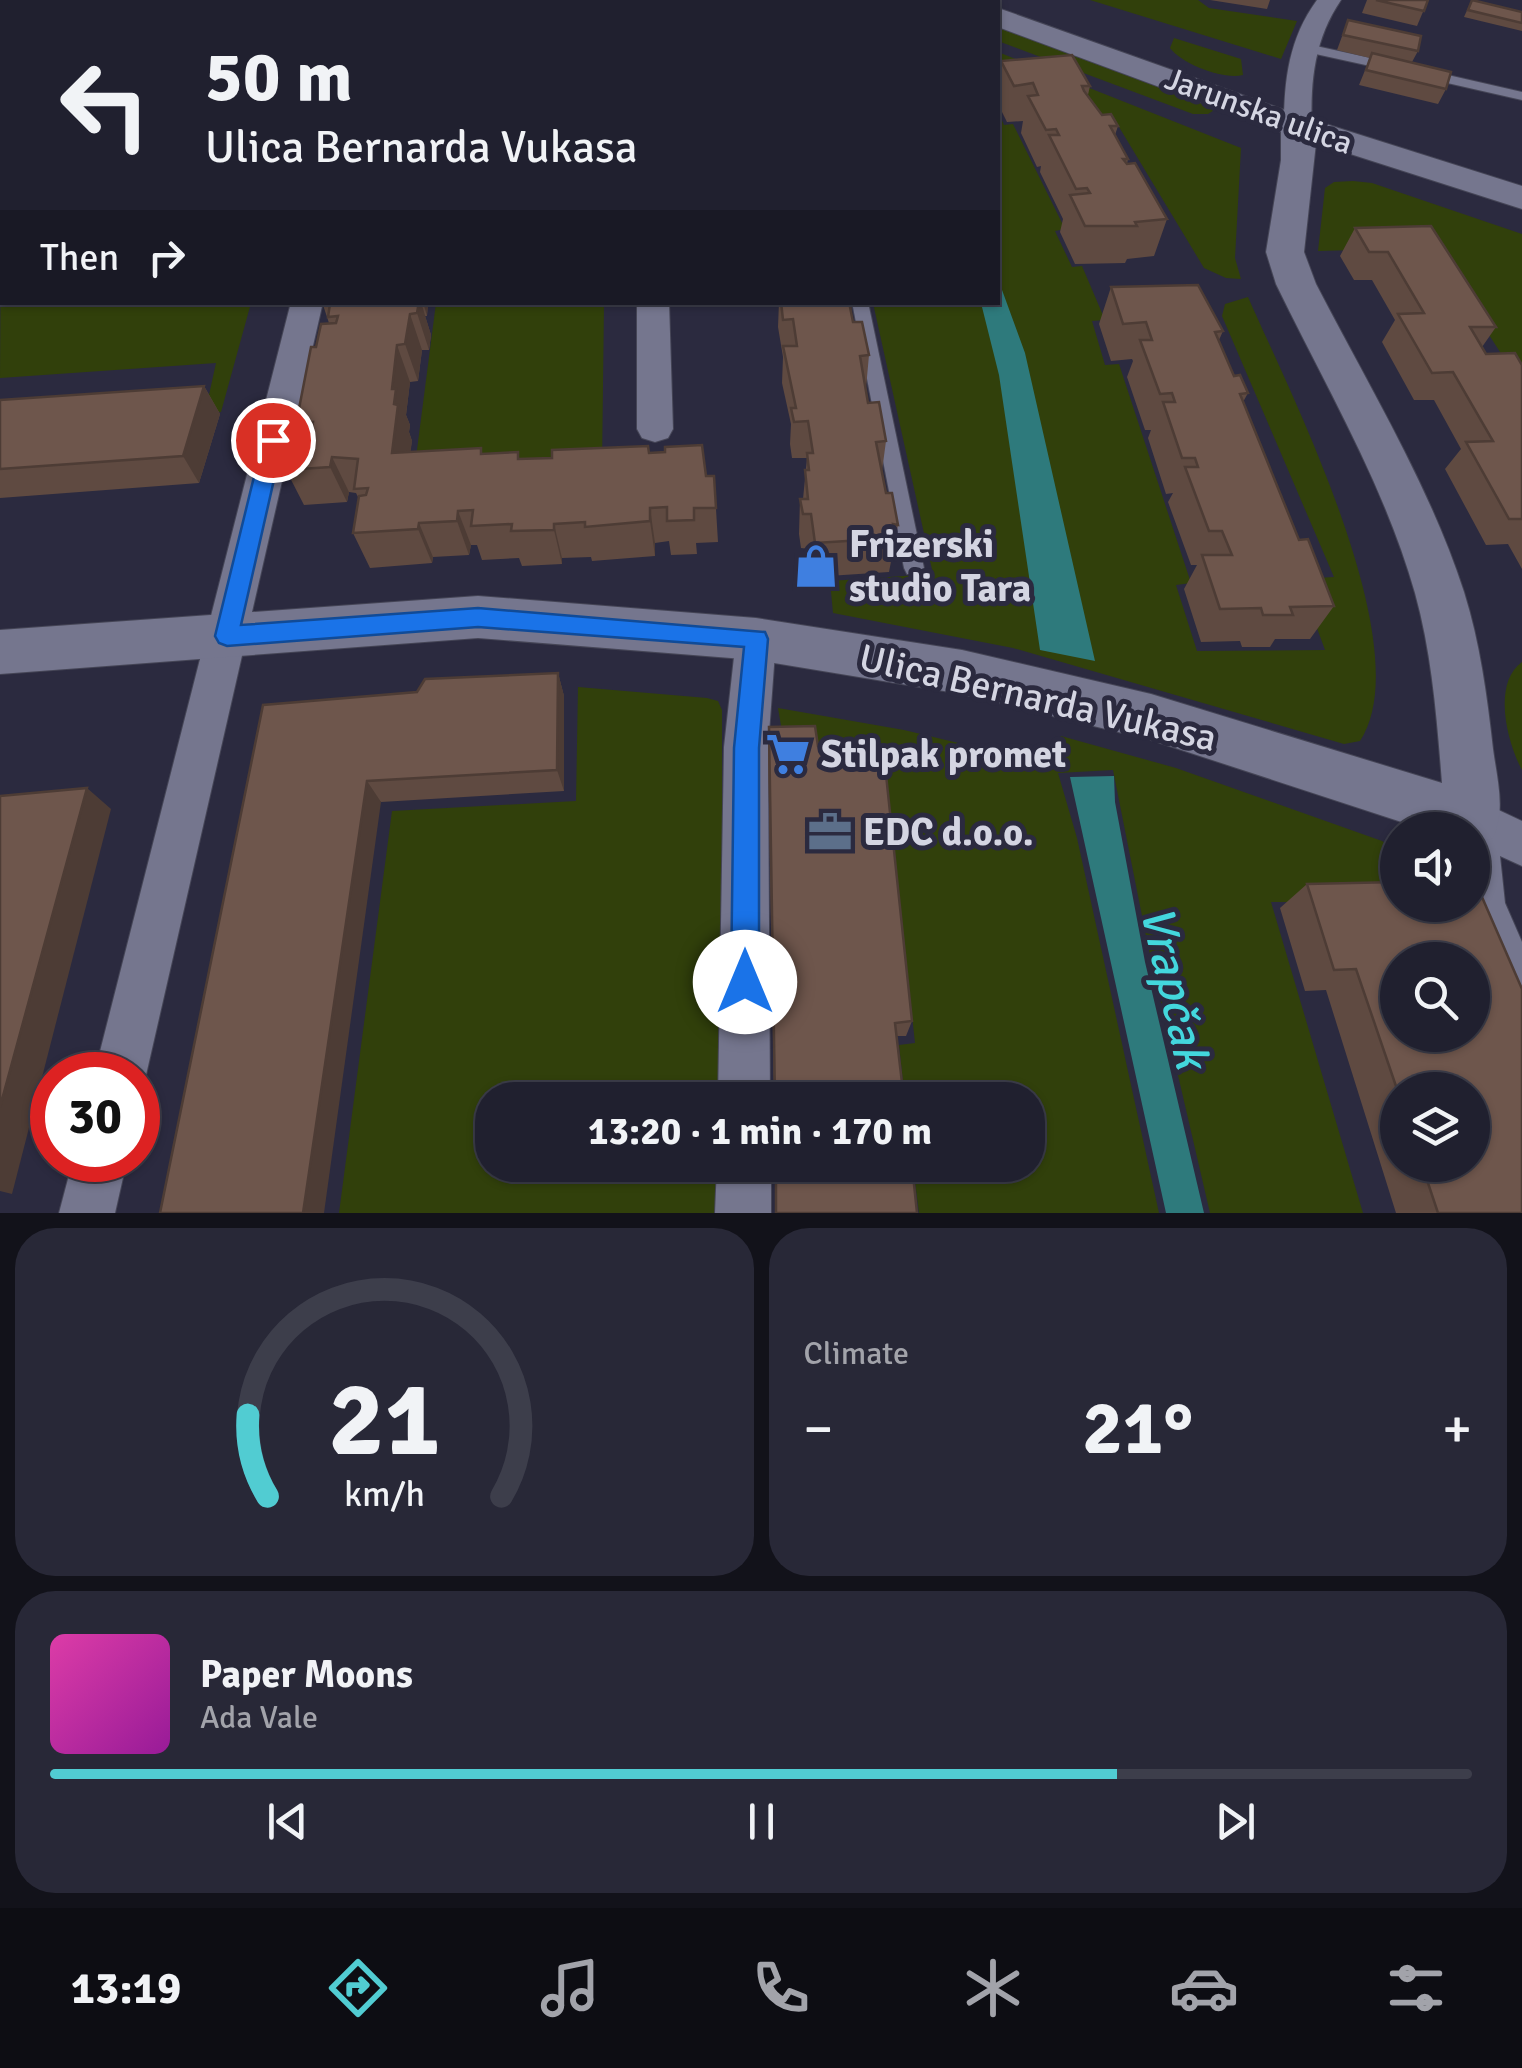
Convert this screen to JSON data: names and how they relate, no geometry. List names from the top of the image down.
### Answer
{
  "streets": {
    "street": ["Jarunska ulica", "Ulica Bernarda Vukasa"]
  },
  "water": ["Vrapčak"],
  "places": {
    "shop": ["Frizerski studio Tara"],
    "supermarket": ["Stilpak promet"],
    "office": ["EDC d.o.o."]
  },
  "page": {
    "turn": ["50 m", "Ulica Bernarda Vukasa"],
    "then": "Then",
    "limit": "30",
    "trip": "13:20 · 1 min · 170 m",
    "tile": "Climate",
    "heat": ["−", "21°", "+"],
    "song": ["Paper Moons", "Ada Vale"],
    "tabs": "13:19",
    "gauge": ["21", "km/h"]
  }
}
